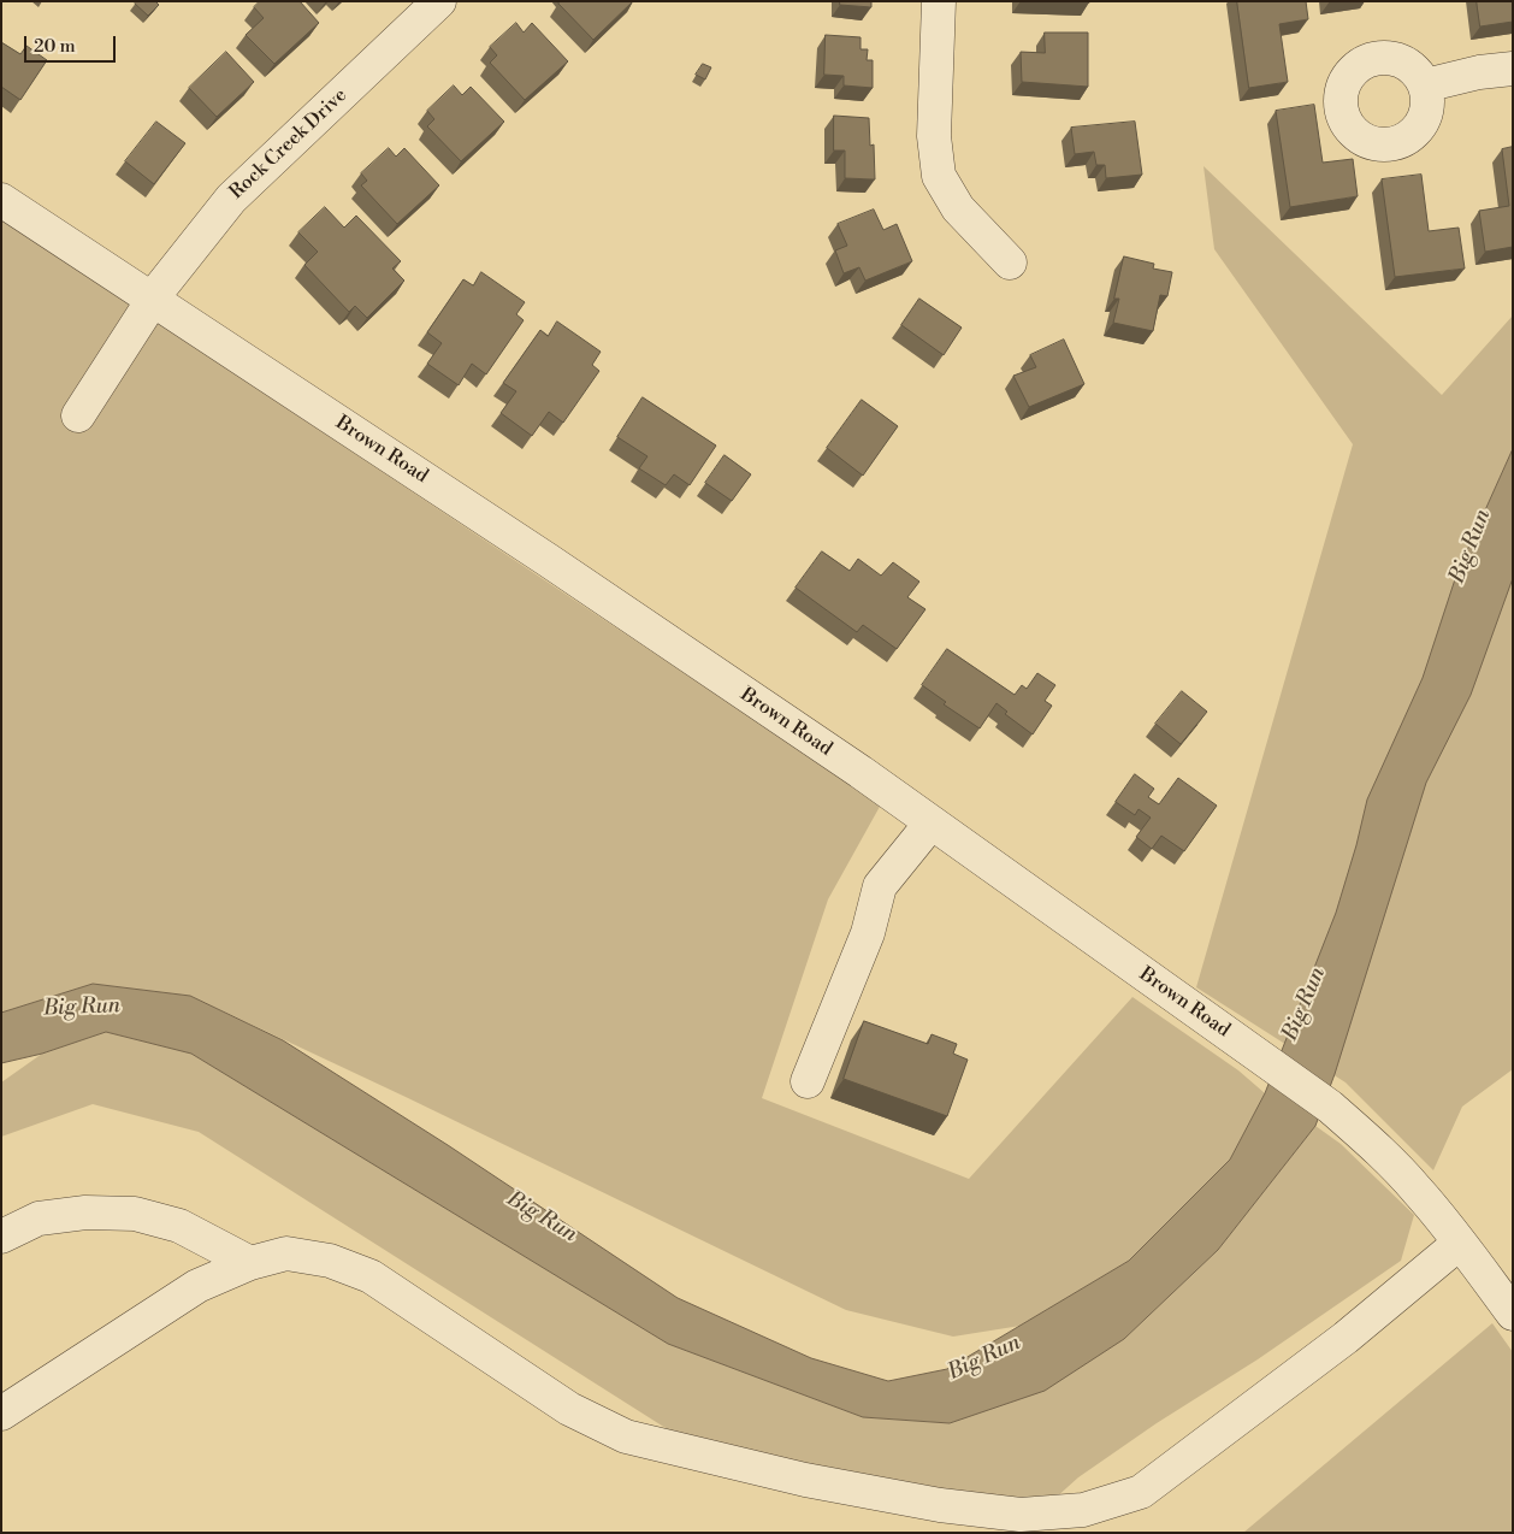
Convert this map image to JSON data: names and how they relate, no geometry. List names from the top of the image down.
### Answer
{
  "streets": {
    "street": ["Rock Creek Drive", "Brown Road"]
  },
  "crossings": [
    ["Rock Creek Drive", "Brown Road"]
  ],
  "water": ["Big Run"],
  "scale_bar": "20 m"
}
